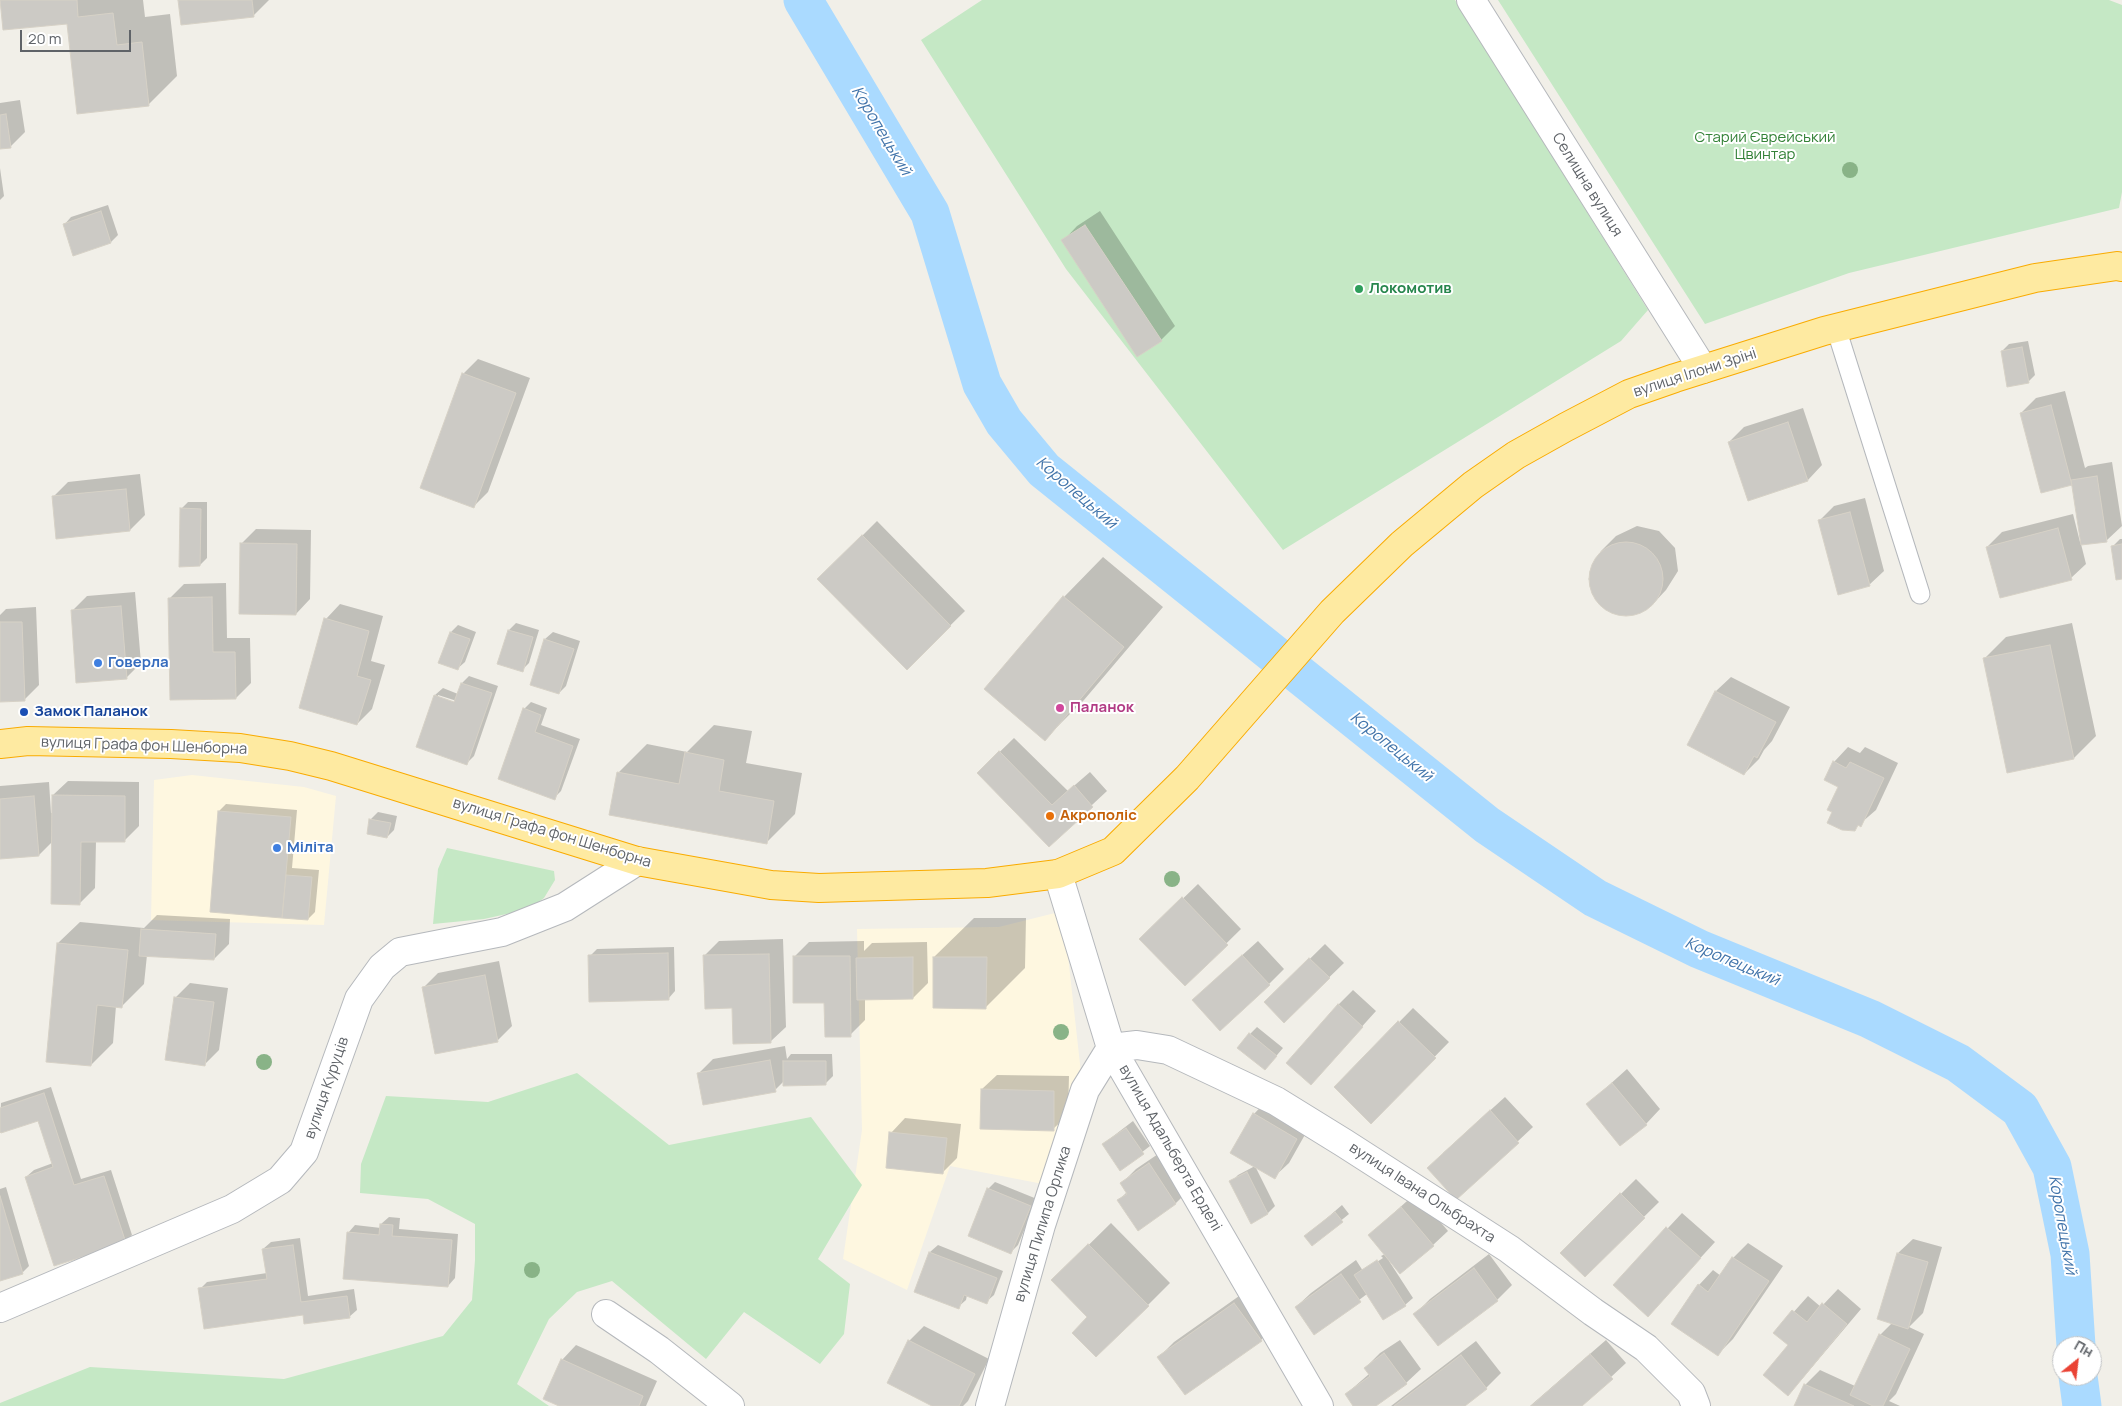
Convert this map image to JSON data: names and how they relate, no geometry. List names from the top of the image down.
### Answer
{
  "streets": {
    "highway": ["вулиця Ілони Зріні", "вулиця Графа фон Шенборна"],
    "street": [
      "Селищна вулиця",
      "вулиця Куруців",
      "вулиця Адальберта Ерделі",
      "вулиця Івана Ольбрахта",
      "вулиця Пилипа Орлика"
    ]
  },
  "crossings": [
    ["Селищна вулиця", "вулиця Ілони Зріні"],
    ["вулиця Ілони Зріні", "вулиця Графа фон Шенборна"],
    ["вулиця Графа фон Шенборна", "вулиця Куруців"],
    ["вулиця Графа фон Шенборна", "вулиця Адальберта Ерделі"],
    ["вулиця Адальберта Ерделі", "вулиця Івана Ольбрахта"],
    ["вулиця Адальберта Ерделі", "вулиця Пилипа Орлика"],
    ["вулиця Івана Ольбрахта", "вулиця Пилипа Орлика"]
  ],
  "water": ["Коропецький"],
  "parks": ["Старий Єврейський Цвинтар"],
  "places": [
    "Локомотив",
    "Говерла",
    "Паланок",
    "Замок Паланок",
    "Акрополіс",
    "Міліта"
  ],
  "scale_bar": "20 m",
  "north": "top right"
}
